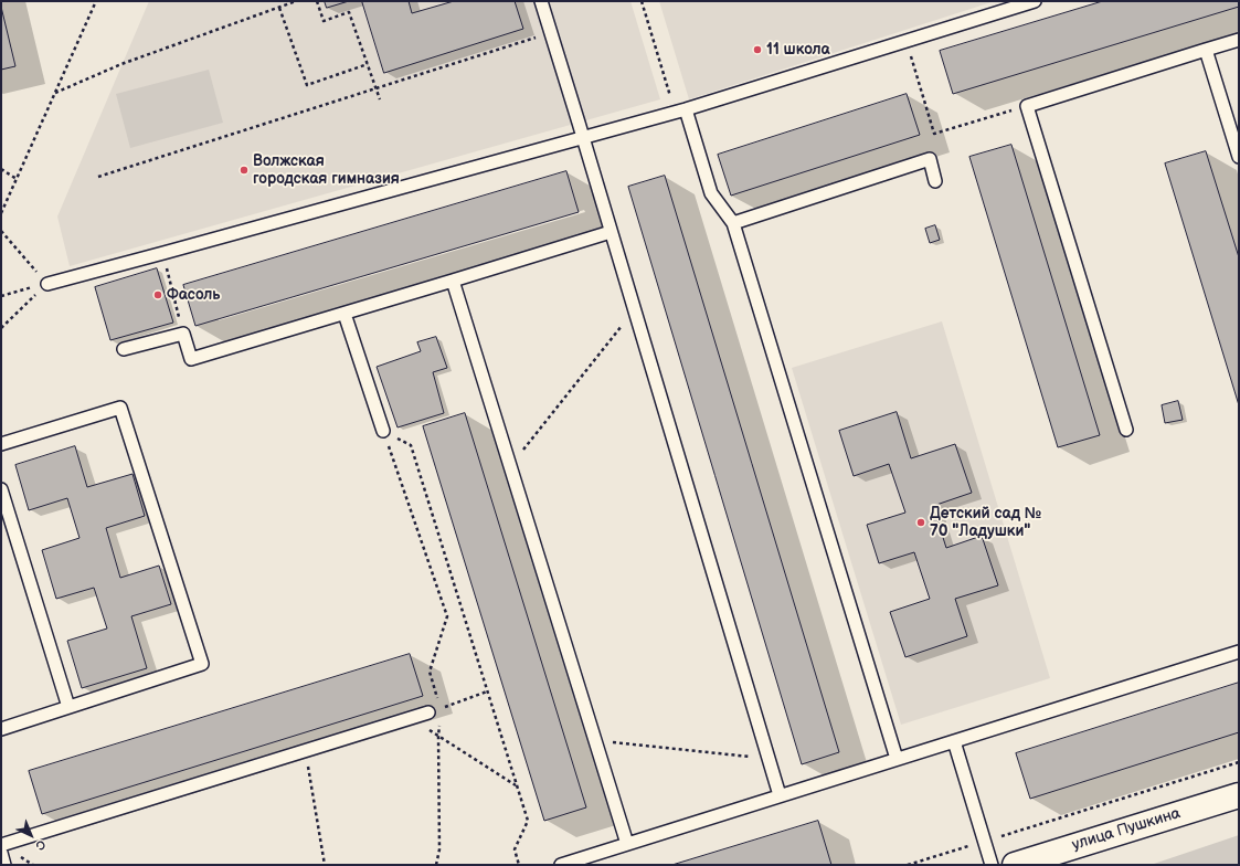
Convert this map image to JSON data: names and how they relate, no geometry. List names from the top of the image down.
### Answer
{
  "streets": {
    "street": ["улица Пушкина"]
  },
  "places": [
    "11 школа",
    "Волжская городская гимназия",
    "Фасоль",
    "Детский сад № 70 \"Ладушки\""
  ],
  "north": "bottom right"
}
